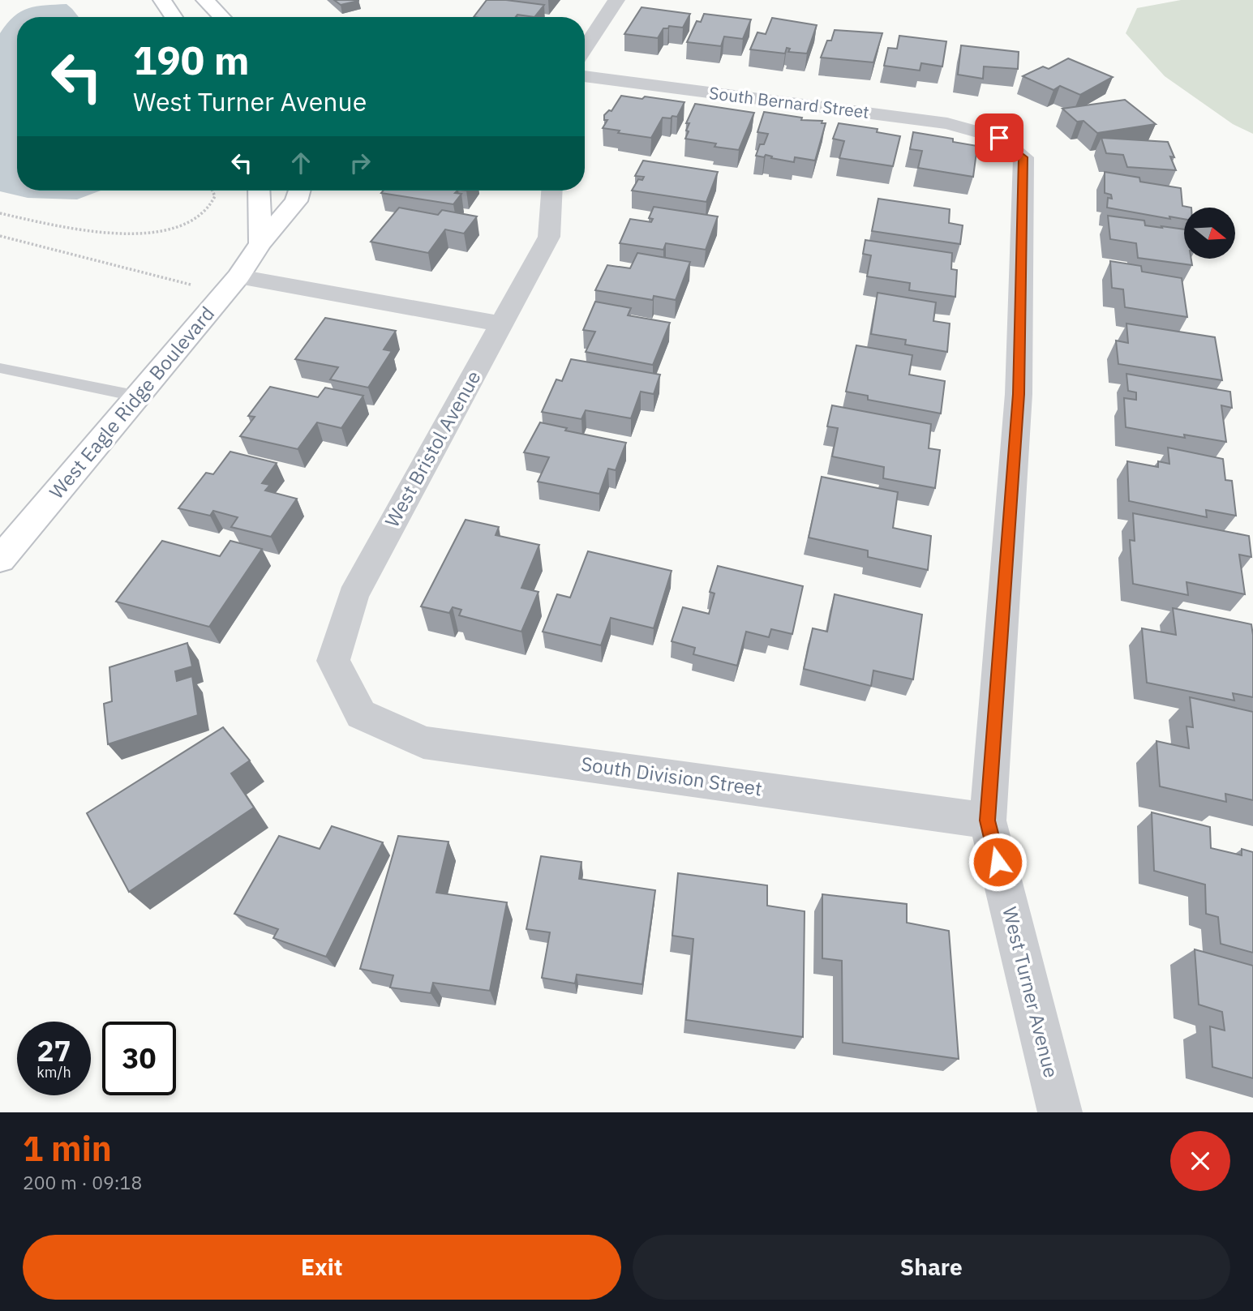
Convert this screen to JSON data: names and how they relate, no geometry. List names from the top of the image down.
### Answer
{
  "streets": {
    "street": [
      "South Bernard Street",
      "West Eagle Ridge Boulevard",
      "West Bristol Avenue",
      "South Division Street",
      "West Turner Avenue"
    ]
  },
  "crossings": [
    ["South Bernard Street", "West Turner Avenue"],
    ["West Bristol Avenue", "South Division Street"],
    ["South Division Street", "West Turner Avenue"]
  ],
  "north": "right",
  "page": {
    "turn": ["190 m", "West Turner Avenue"],
    "speed": "27 km/h",
    "limit": "30",
    "heading": ["1 min", "200 m · 09:18"],
    "buttons": ["Exit", "Share"]
  }
}
